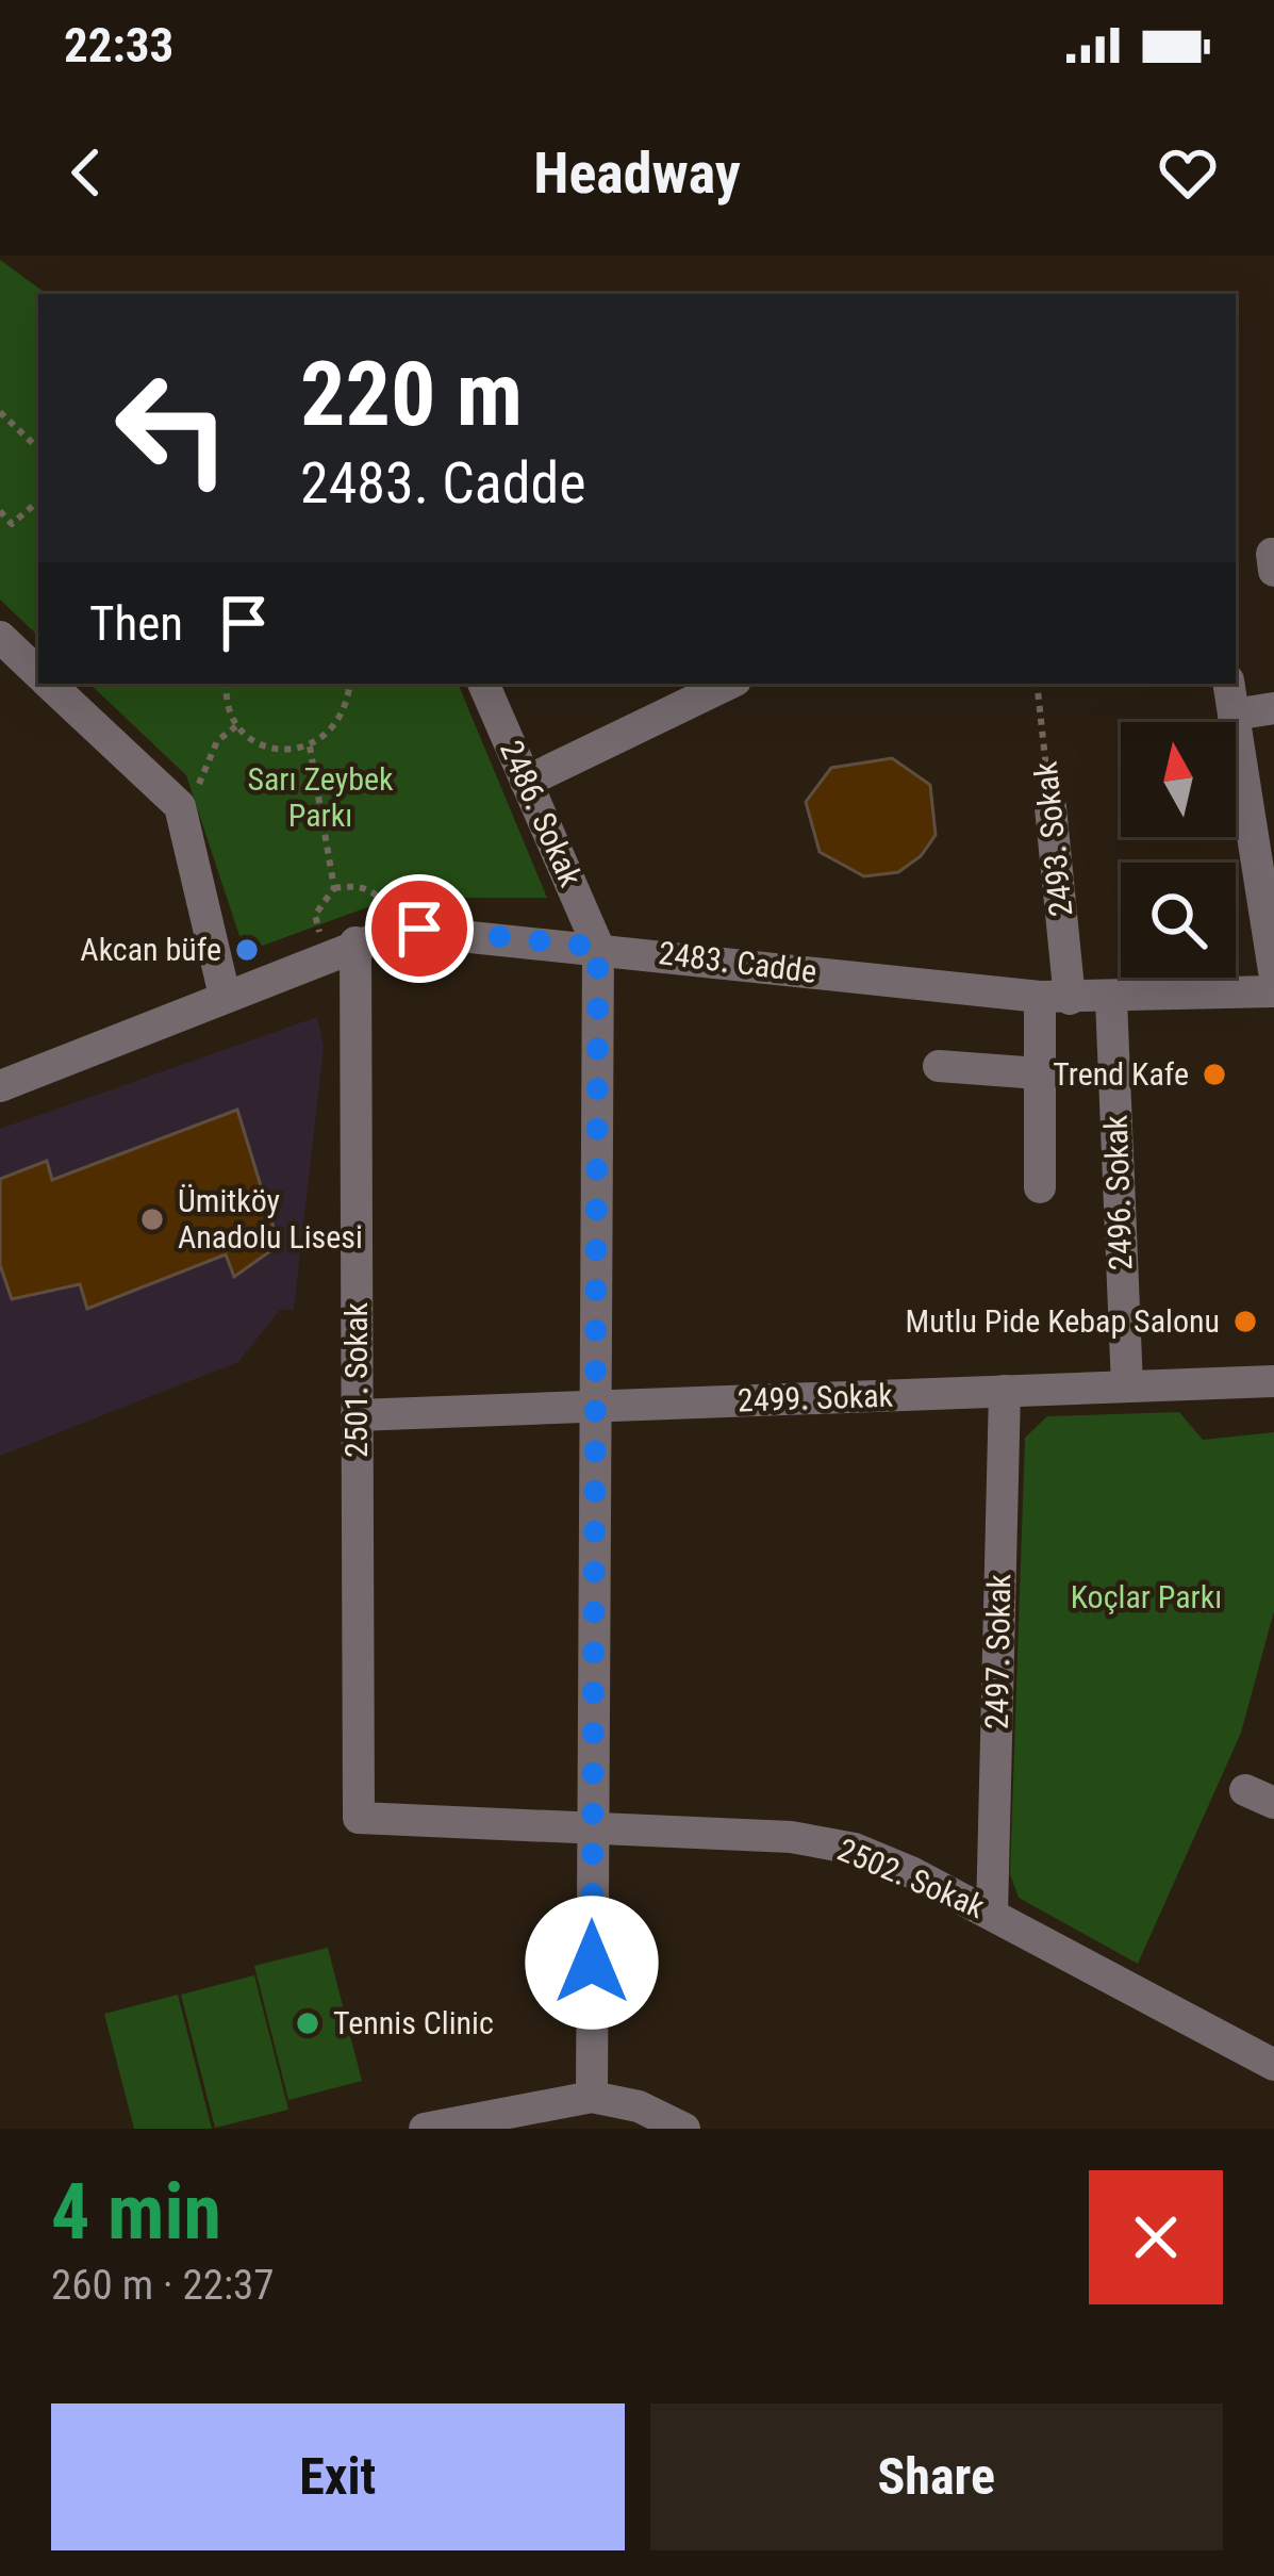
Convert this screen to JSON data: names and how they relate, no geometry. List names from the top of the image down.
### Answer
{
  "streets": {
    "street": [
      "2486. Sokak",
      "2493. Sokak",
      "2483. Cadde",
      "2496. Sokak",
      "2501. Sokak",
      "2499. Sokak",
      "2497. Sokak",
      "2502. Sokak"
    ]
  },
  "crossings": [
    ["2486. Sokak", "2483. Cadde"],
    ["2493. Sokak", "2483. Cadde"],
    ["2483. Cadde", "2496. Sokak"],
    ["2483. Cadde", "2501. Sokak"],
    ["2496. Sokak", "2499. Sokak"],
    ["2501. Sokak", "2499. Sokak"],
    ["2501. Sokak", "2502. Sokak"],
    ["2499. Sokak", "2497. Sokak"],
    ["2497. Sokak", "2502. Sokak"]
  ],
  "parks": ["Sarı Zeybek Parkı", "Koçlar Parkı"],
  "places": [
    "Akcan büfe",
    "Trend Kafe",
    "Ümitköy Anadolu Lisesi",
    "Mutlu Pide Kebap Salonu",
    "Tennis Clinic"
  ],
  "north": "top",
  "page": {
    "status": "22:33",
    "header": "Headway",
    "turn": ["220 m", "2483. Cadde"],
    "then": "Then",
    "heading": ["4 min", "260 m · 22:37"],
    "buttons": ["Exit", "Share"]
  }
}
